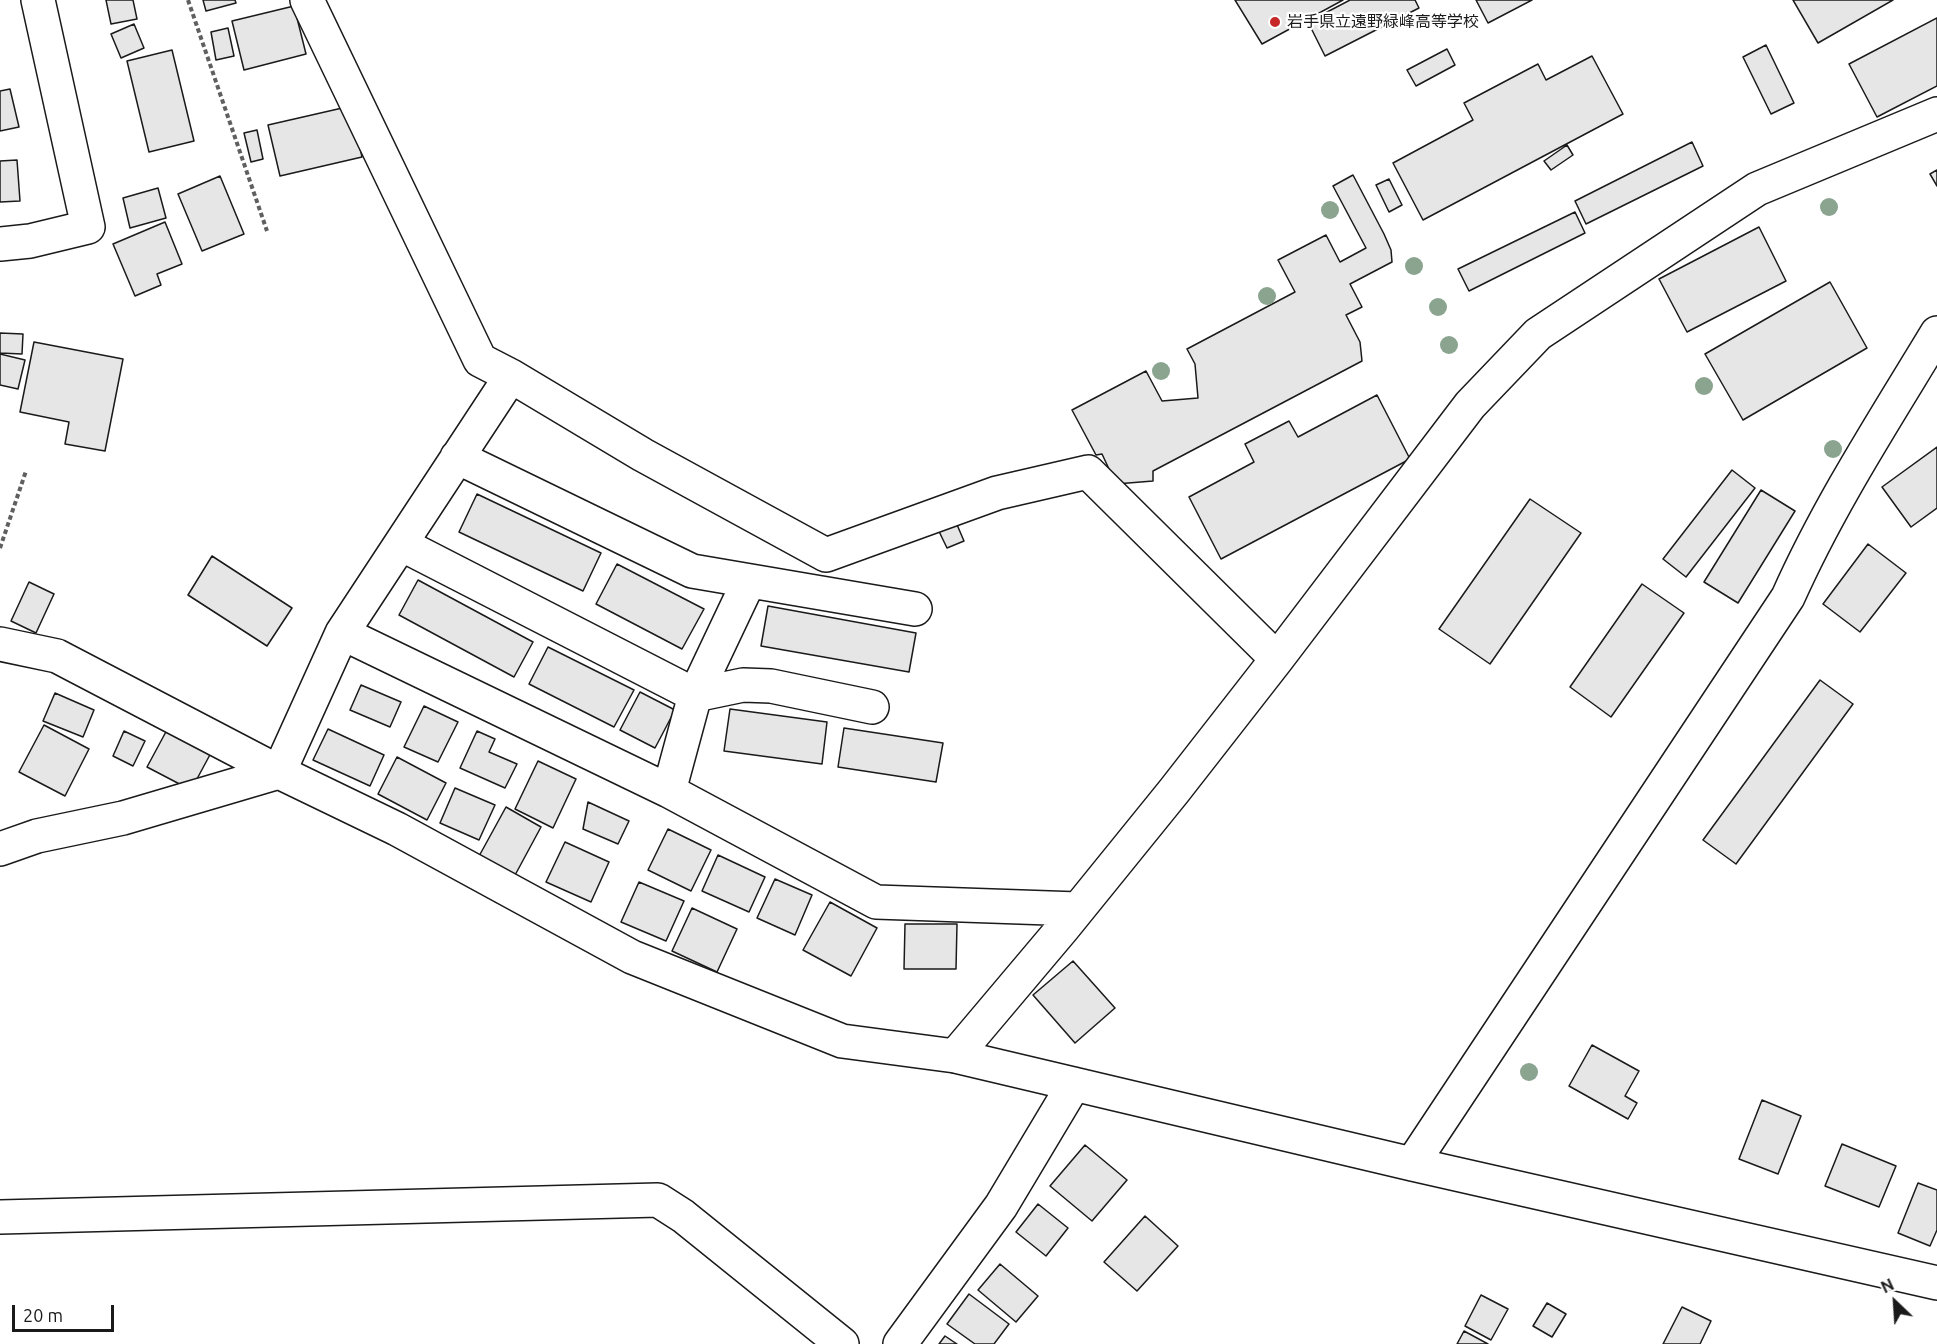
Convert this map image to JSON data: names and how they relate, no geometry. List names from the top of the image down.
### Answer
{
  "places": ["岩手県立遠野緑峰高等学校"],
  "scale_bar": "20 m",
  "north": "top left"
}
